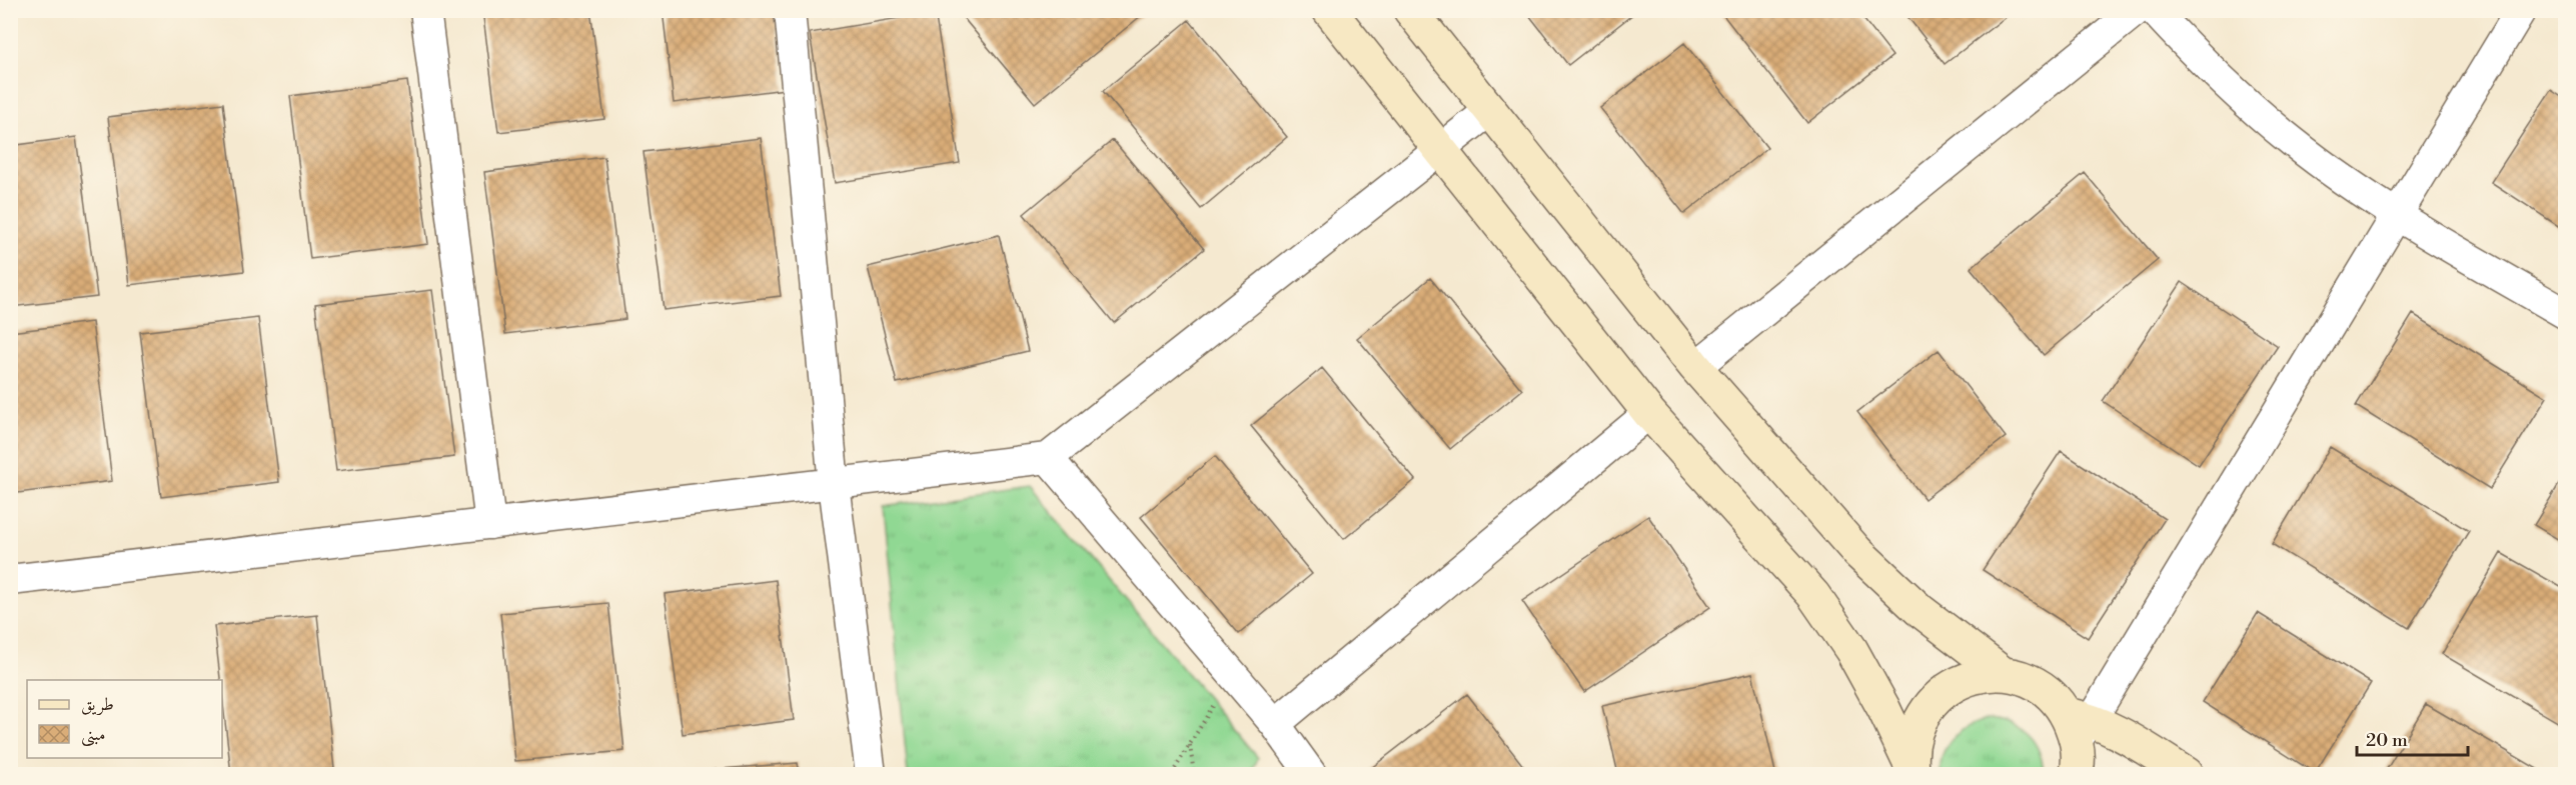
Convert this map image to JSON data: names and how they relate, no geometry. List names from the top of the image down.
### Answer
{
  "legend": ["طريق", "مبنى"],
  "scale_bar": "20 m"
}
